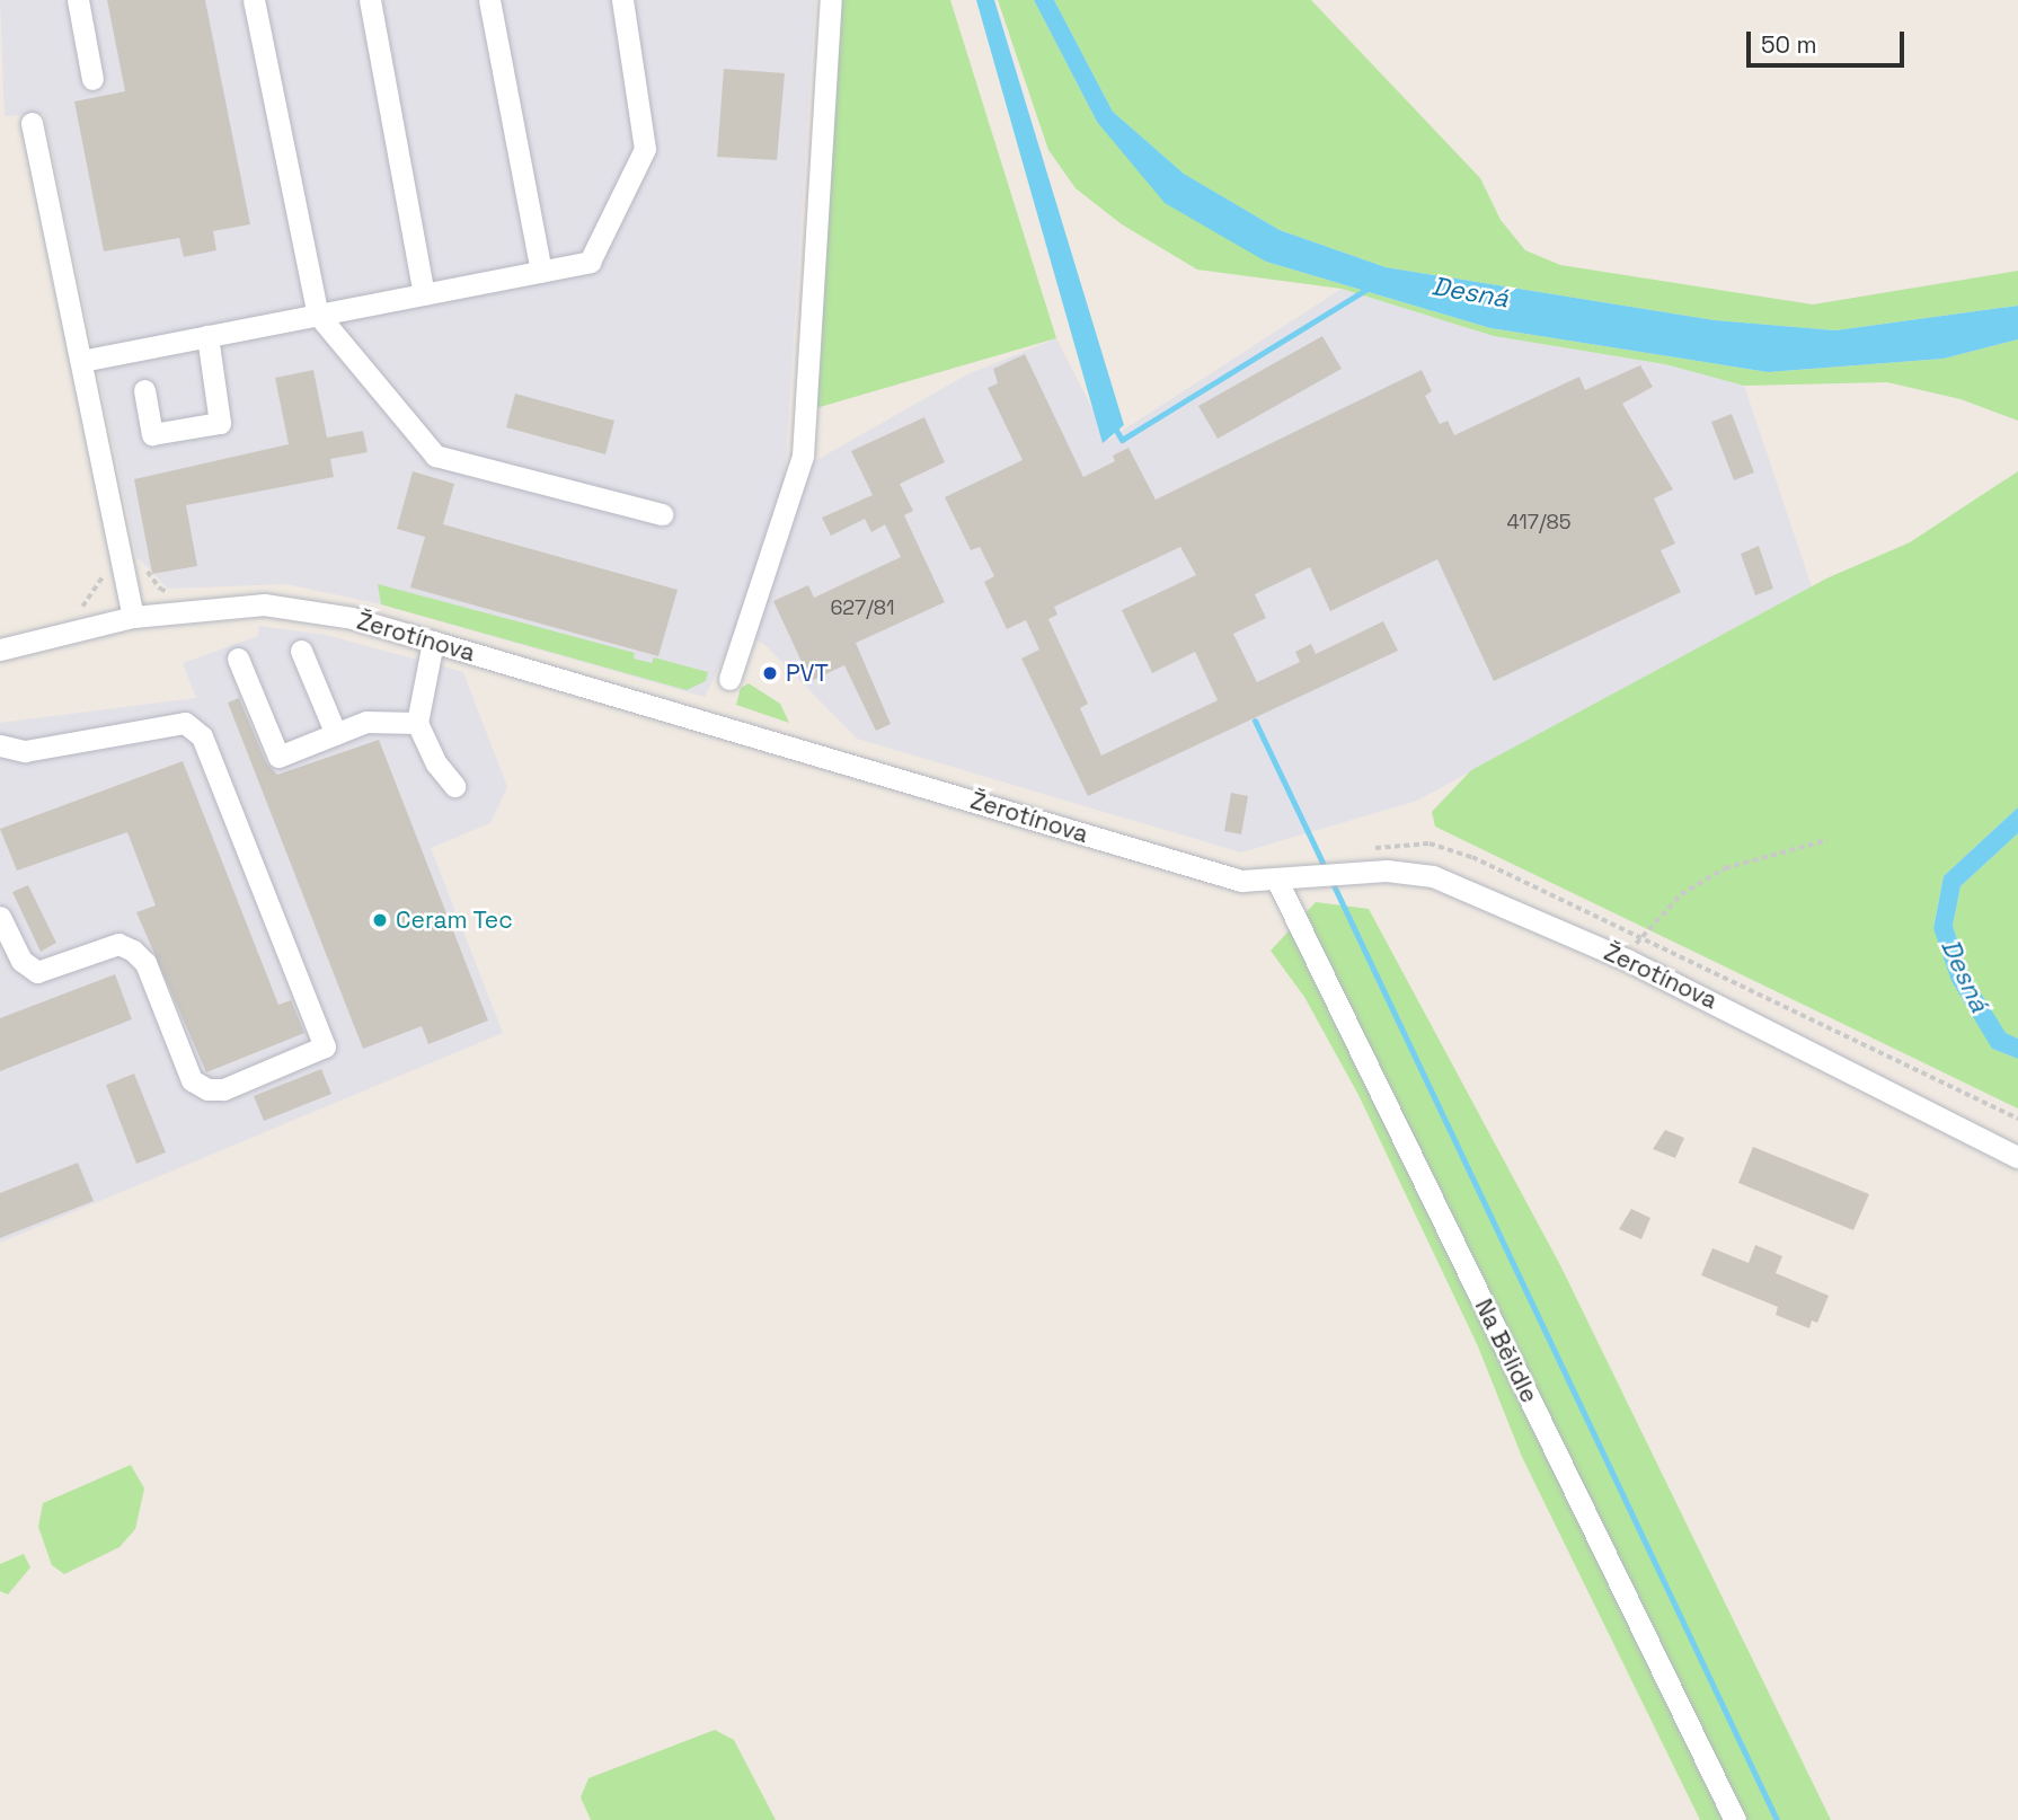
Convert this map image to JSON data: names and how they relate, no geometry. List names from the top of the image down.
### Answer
{
  "streets": {
    "street": ["Žerotínova", "Na Bělidle"]
  },
  "crossings": [
    ["Žerotínova", "Na Bělidle"]
  ],
  "water": ["Desná"],
  "places": ["PVT", "Ceram Tec"],
  "house_numbers": ["417/85", "627/81"],
  "scale_bar": "50 m"
}
